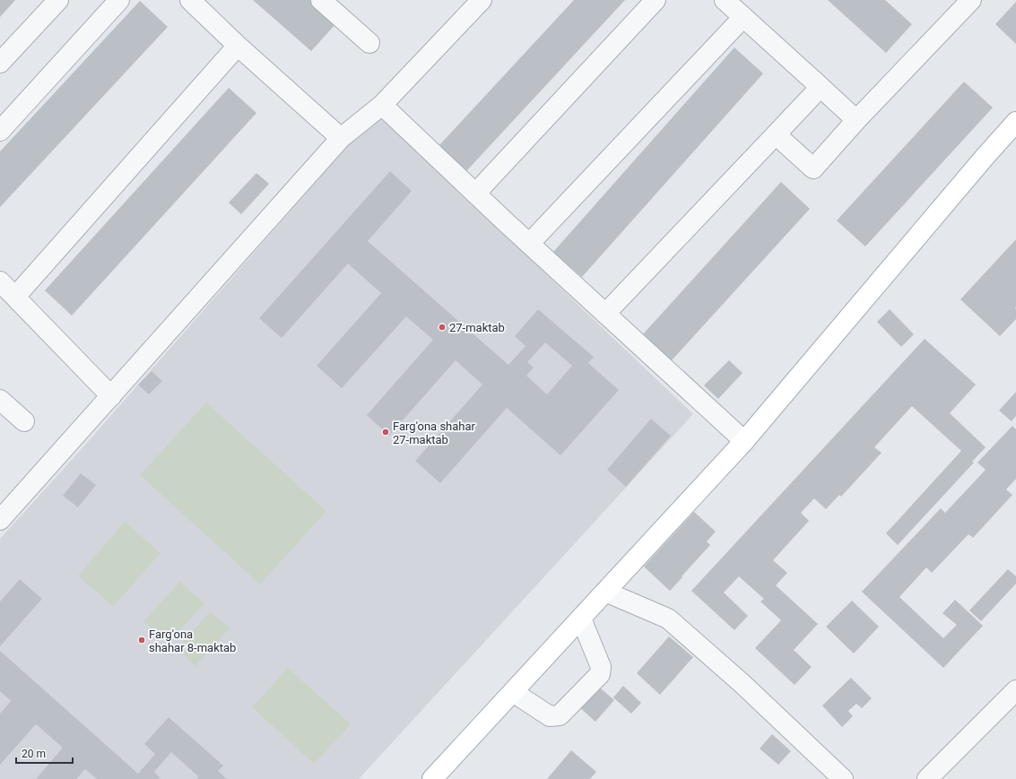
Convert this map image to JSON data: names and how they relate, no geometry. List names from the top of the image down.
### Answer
{
  "places": ["27-maktab", "Farg'ona shahar 27-maktab", "Farg'ona shahar 8-maktab"],
  "scale_bar": "20 m"
}
